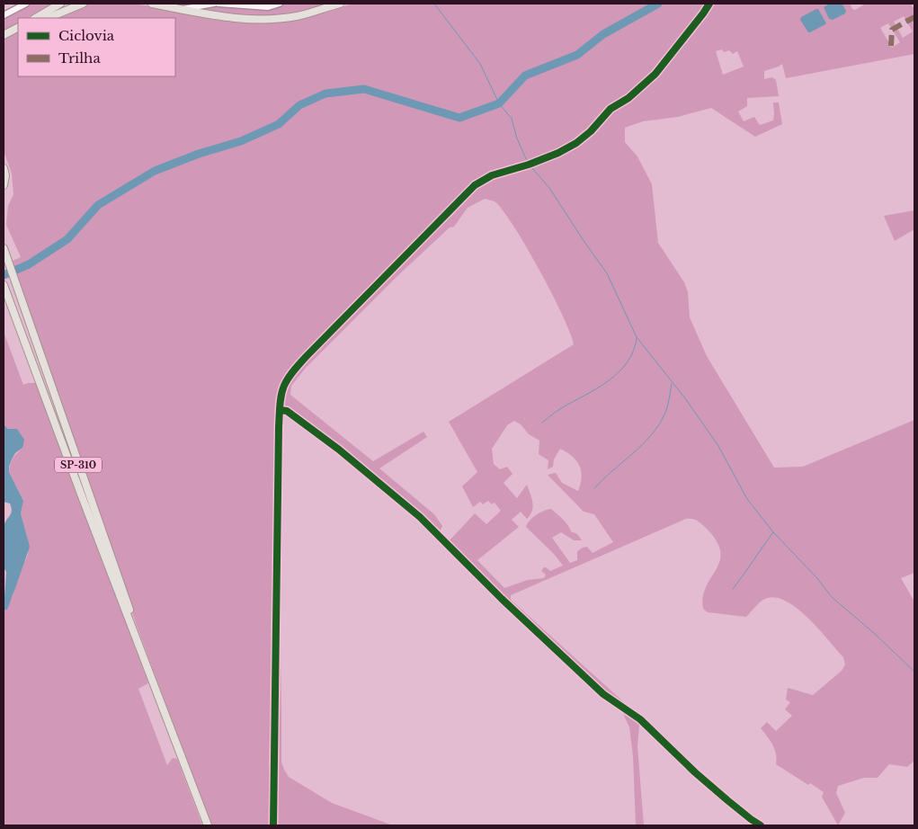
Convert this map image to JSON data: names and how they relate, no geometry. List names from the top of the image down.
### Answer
{
  "streets": {
    "main road": ["SP-310"]
  },
  "legend": ["Ciclovia", "Trilha"]
}
